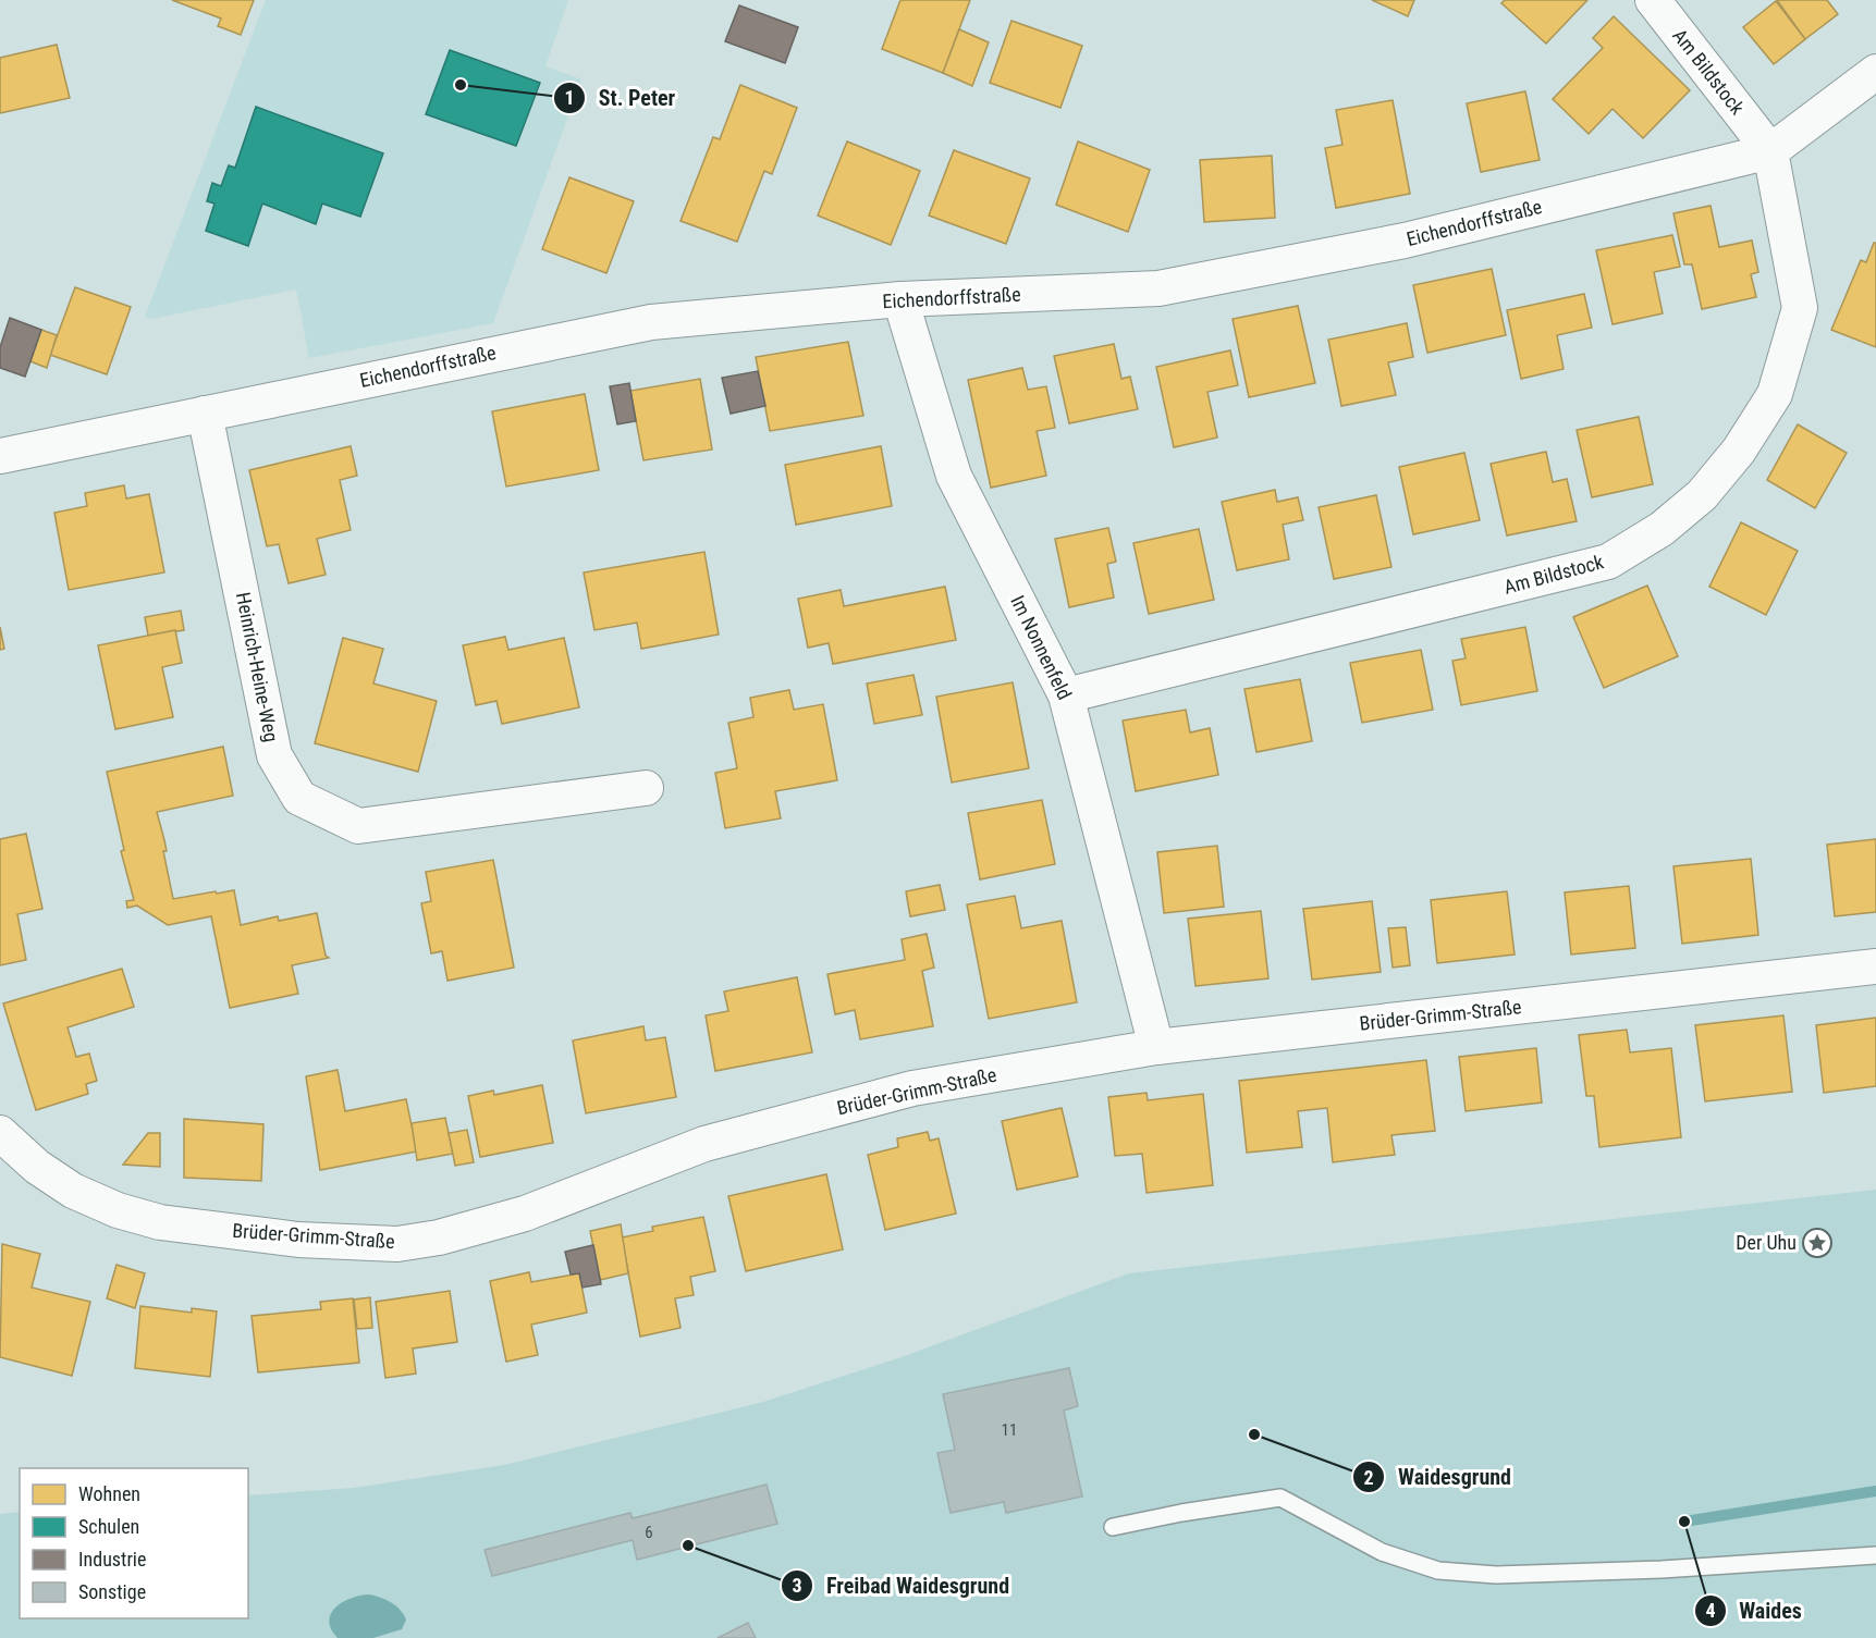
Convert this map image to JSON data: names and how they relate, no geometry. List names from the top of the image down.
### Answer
{
  "streets": {
    "street": [
      "Am Bildstock",
      "Eichendorffstraße",
      "Im Nonnenfeld",
      "Heinrich-Heine-Weg",
      "Brüder-Grimm-Straße"
    ]
  },
  "crossings": [
    ["Am Bildstock", "Eichendorffstraße"],
    ["Am Bildstock", "Im Nonnenfeld"],
    ["Eichendorffstraße", "Im Nonnenfeld"],
    ["Eichendorffstraße", "Heinrich-Heine-Weg"],
    ["Im Nonnenfeld", "Brüder-Grimm-Straße"]
  ],
  "places": {
    "other": [
      "St. Peter",
      "Waidesgrund",
      "Waides",
      "Freibad Waidesgrund"
    ],
    "place": ["Der Uhu"]
  },
  "house_numbers": ["11", "6"],
  "legend": [
    "Wohnen",
    "Schulen",
    "Industrie",
    "Sonstige"
  ]
}
